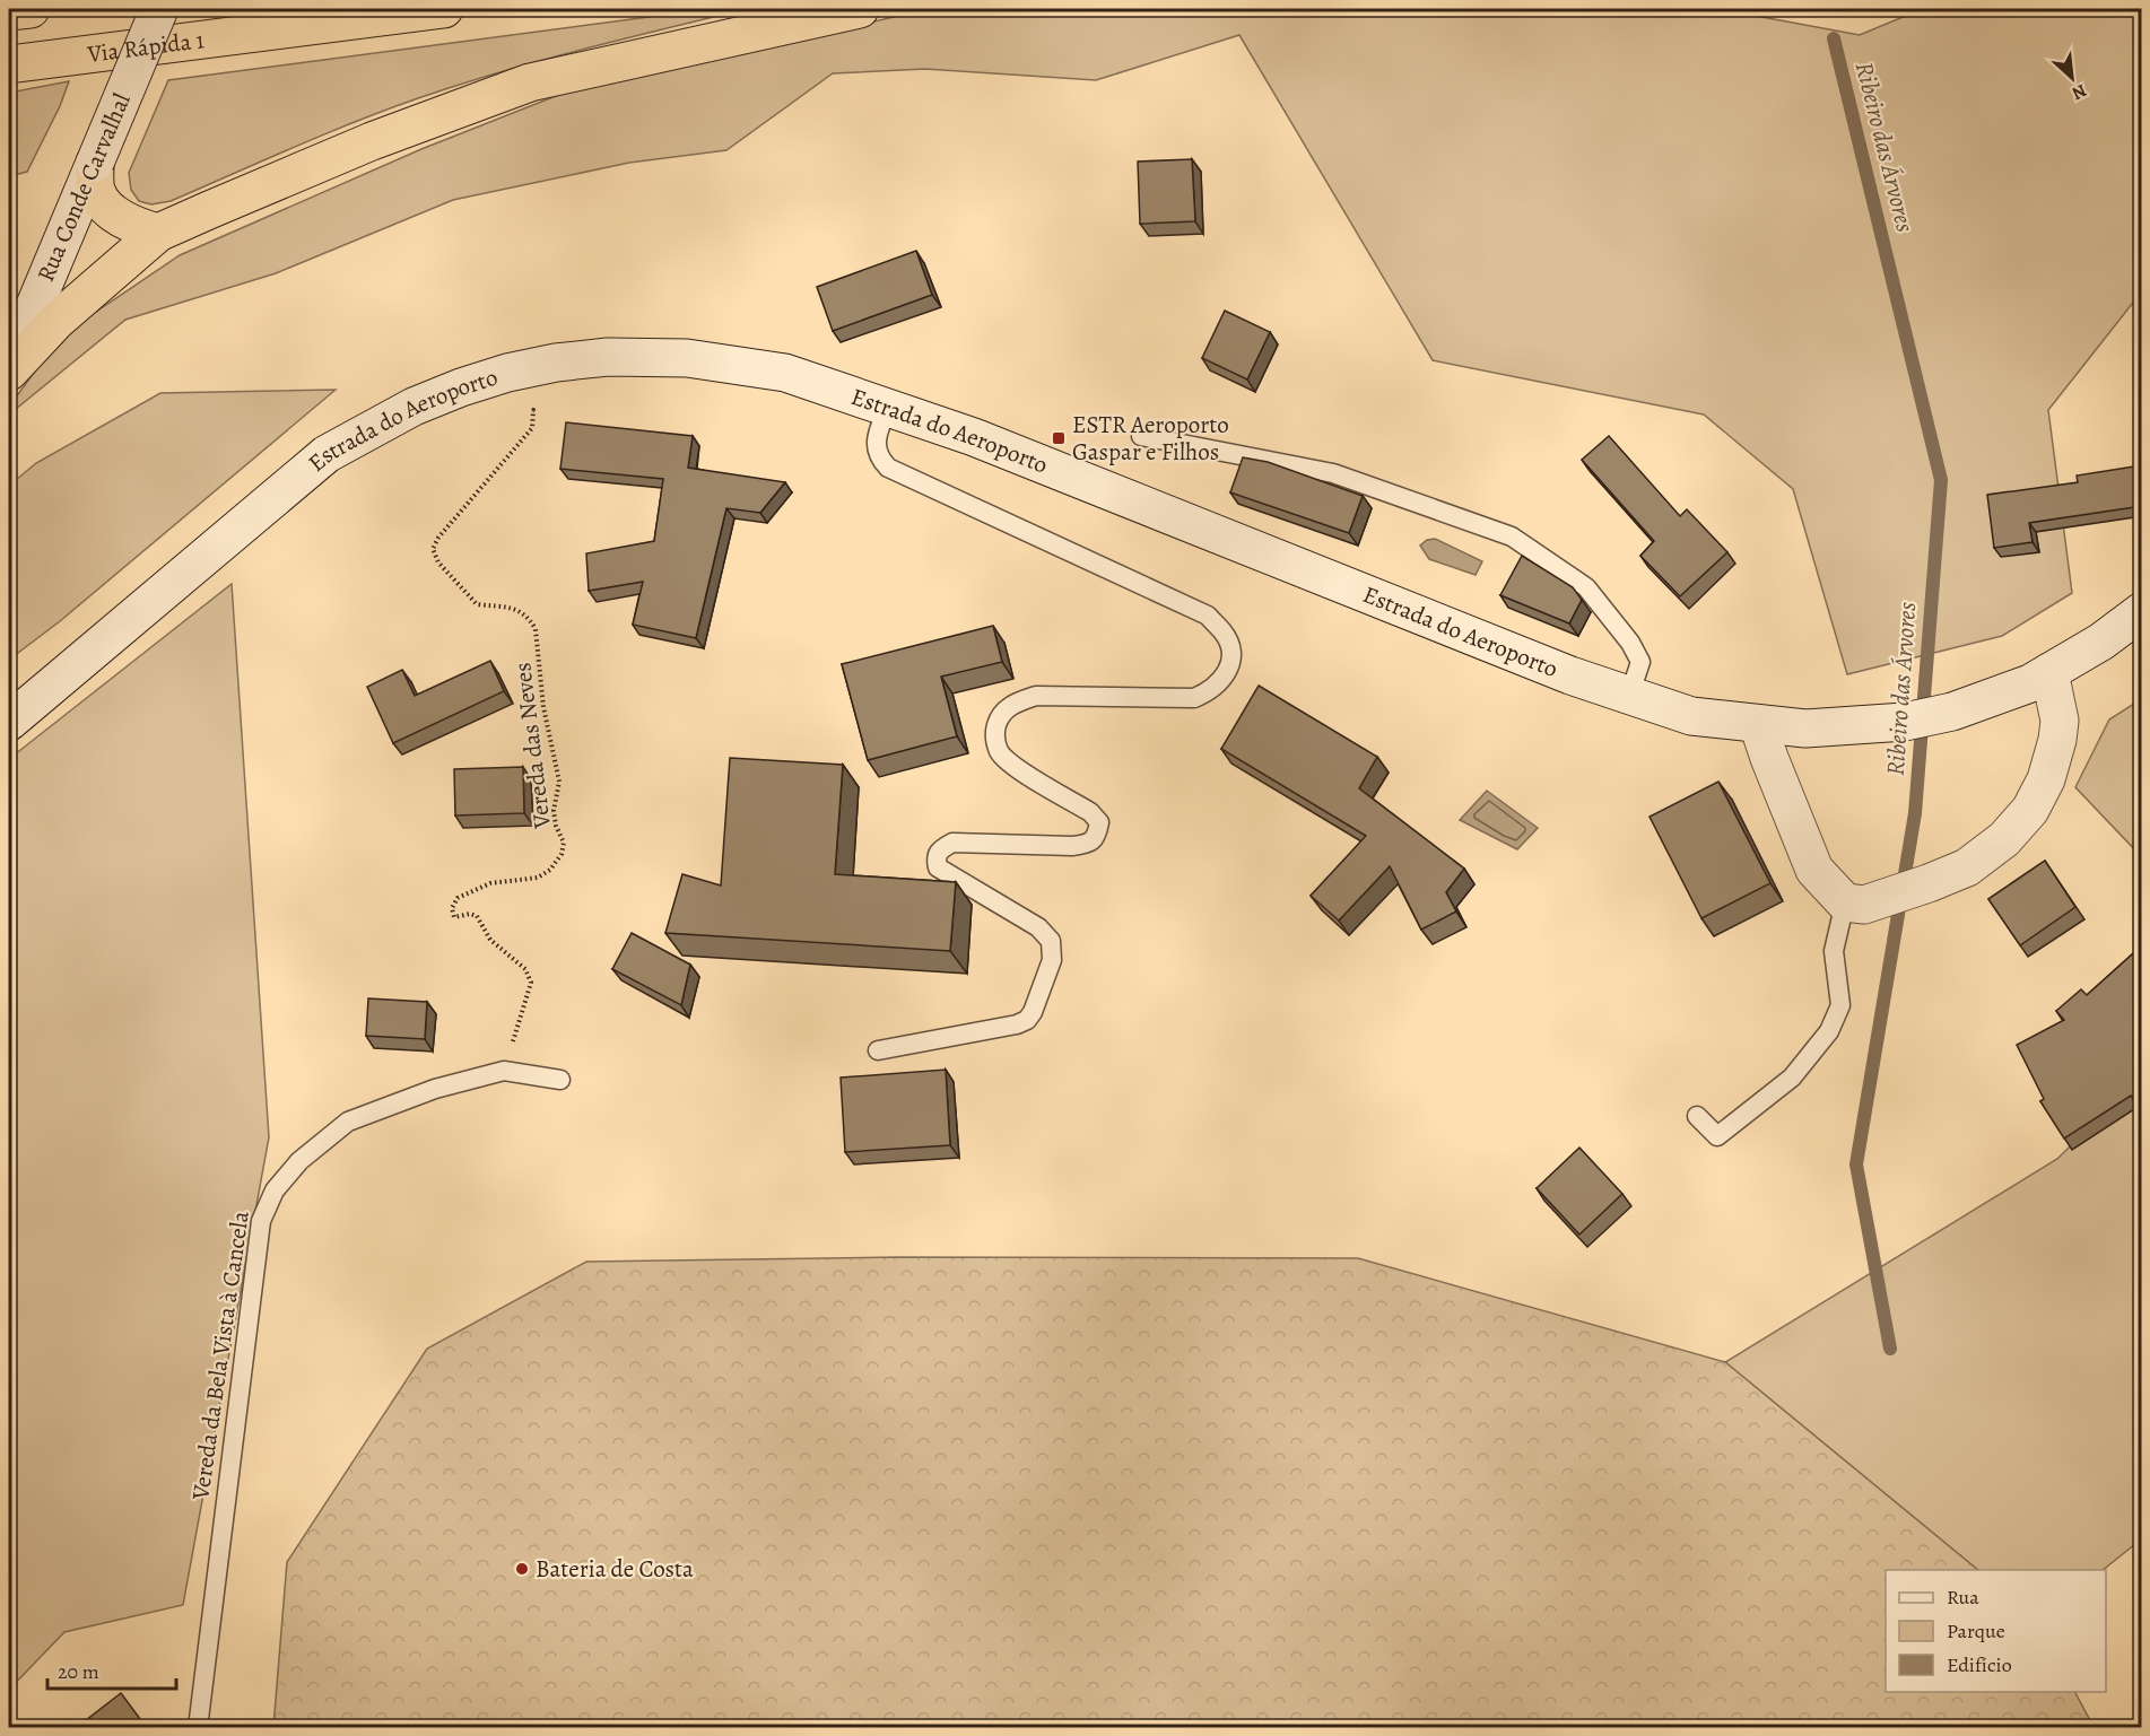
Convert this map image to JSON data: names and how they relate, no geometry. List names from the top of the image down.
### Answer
{
  "streets": {
    "highway": ["Via Rápida 1"],
    "main road": ["Rua Conde Carvalhal", "Estrada do Aeroporto"],
    "lane": ["Vereda da Bela Vista à Cancela"],
    "path": ["Vereda das Neves"]
  },
  "crossings": [
    ["Vereda das Neves", "Vereda da Bela Vista à Cancela"]
  ],
  "water": ["Ribeiro das Árvores"],
  "places": {
    "transit": ["ESTR Aeroporto Gaspar e Filhos"],
    "other": ["Bateria de Costa"]
  },
  "legend": ["Rua", "Parque", "Edifício"],
  "scale_bar": "20 m",
  "north": "bottom right"
}
